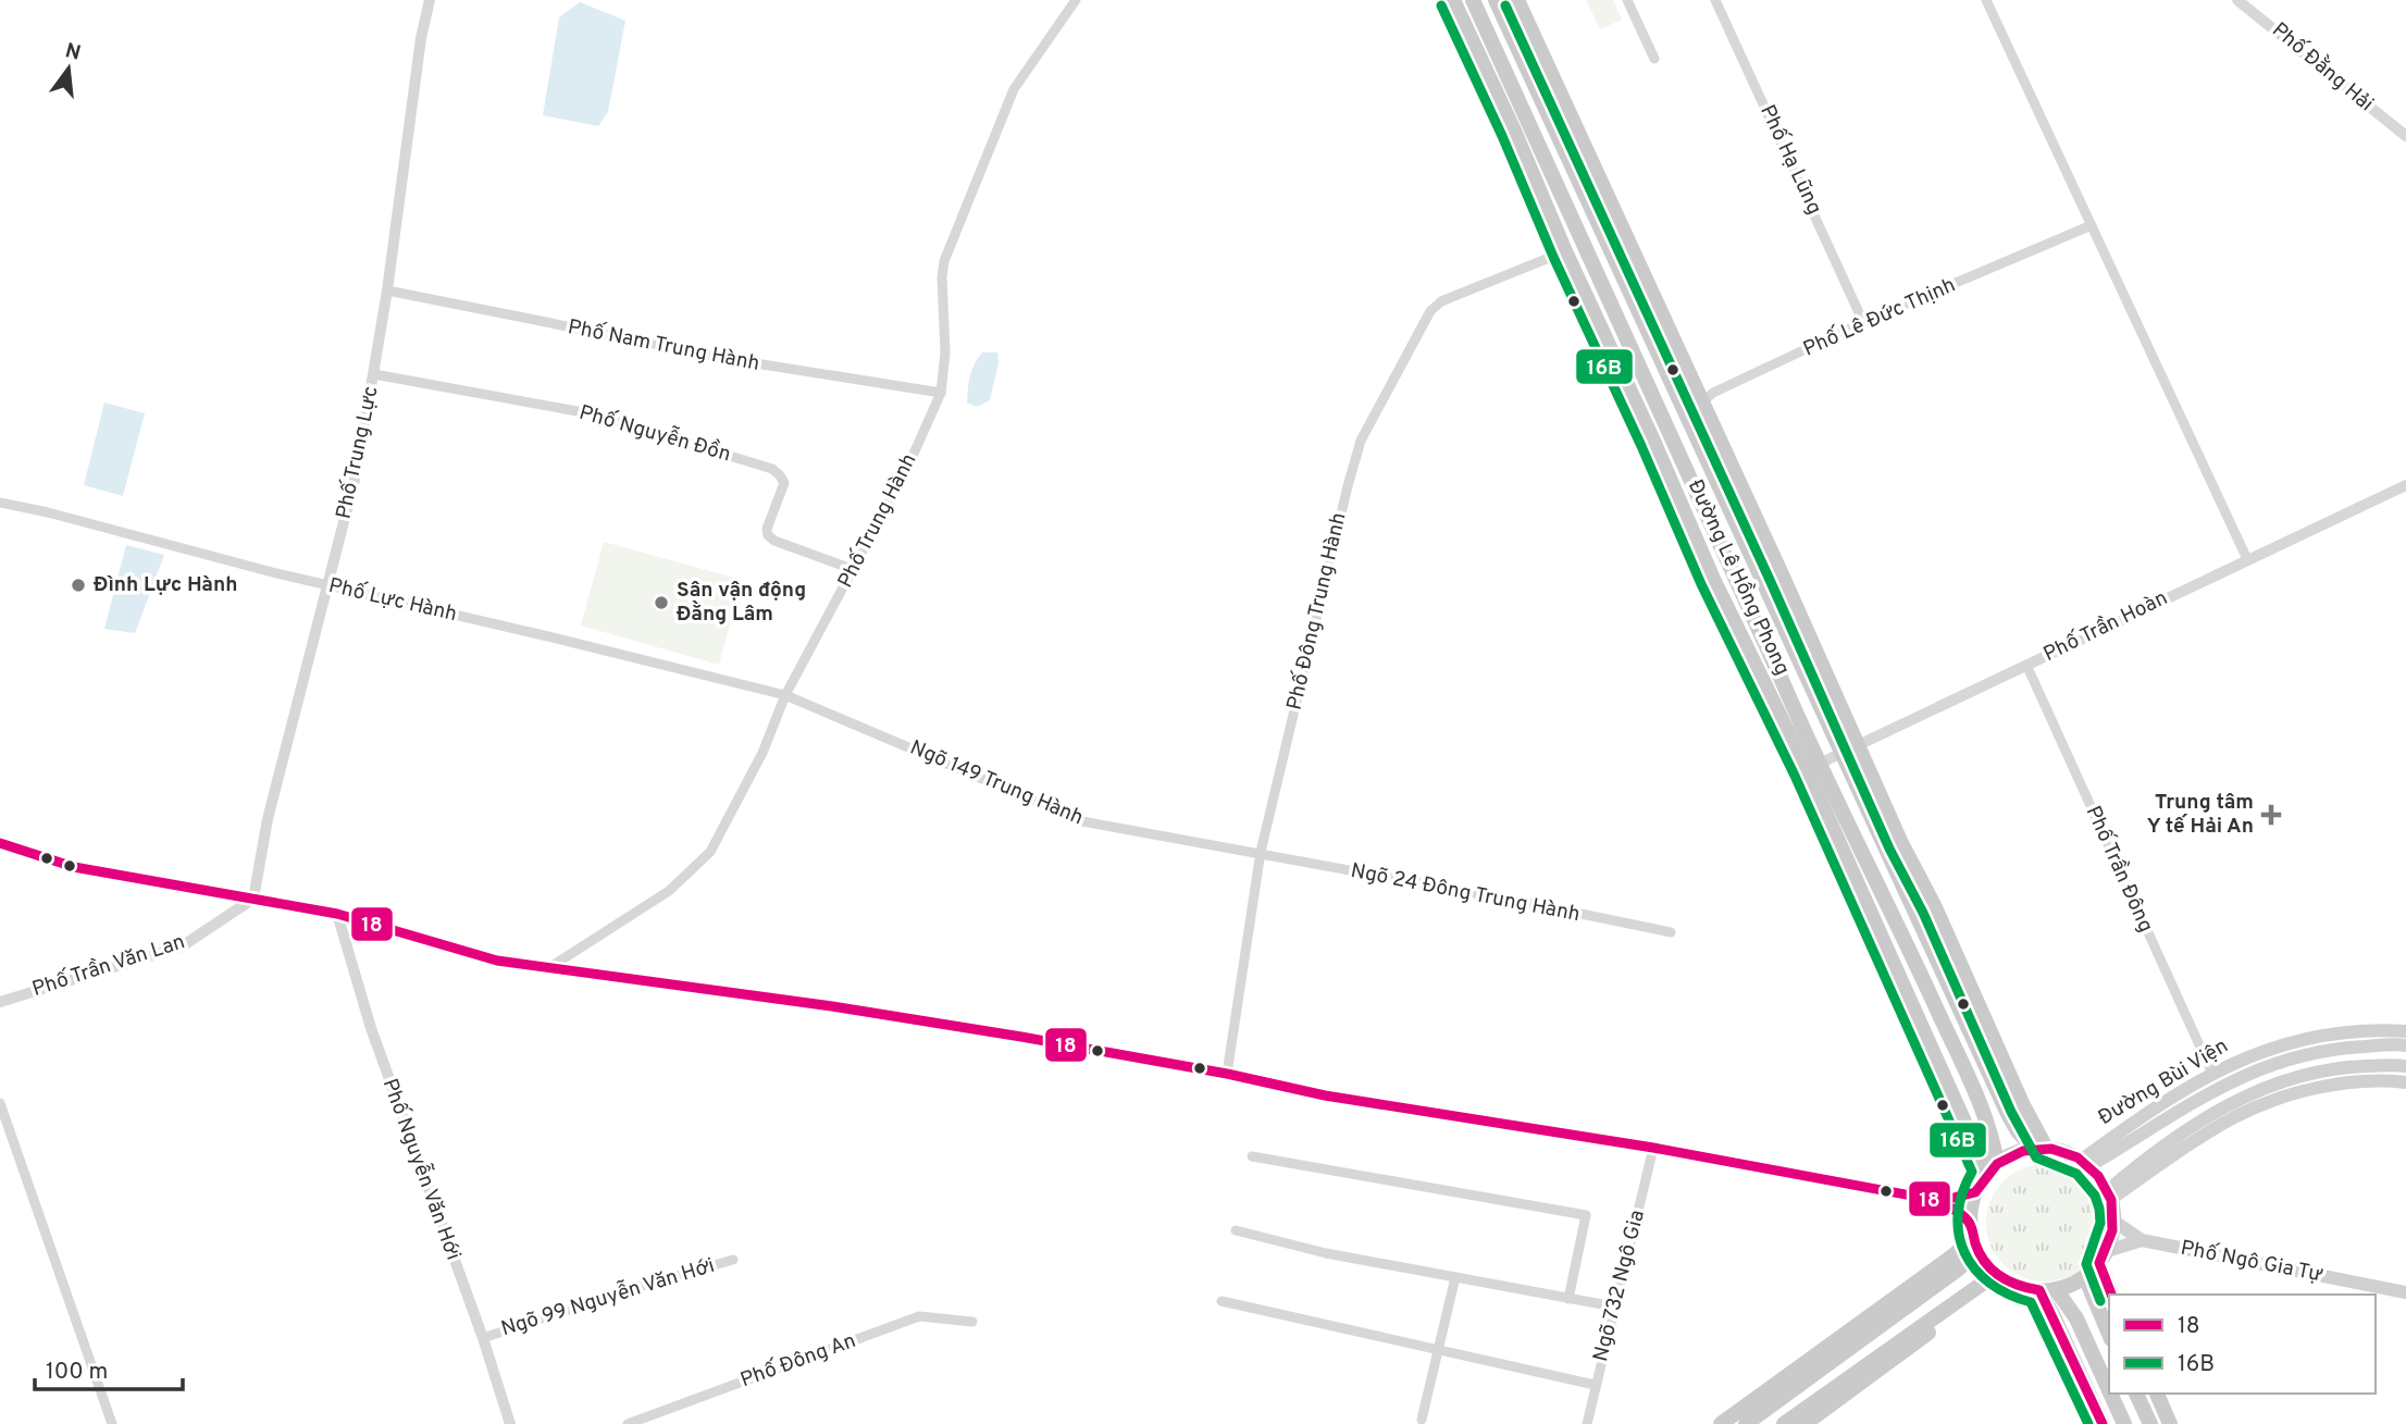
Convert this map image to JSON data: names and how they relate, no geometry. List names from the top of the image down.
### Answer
{
  "streets": {
    "main road": ["Đường Lê Hồng Phong", "Đường Bùi Viện", "Phố Ngô Gia Tự"],
    "street": [
      "Phố Đằng Hải",
      "Phố Hạ Lũng",
      "Phố Lê Đức Thịnh",
      "Phố Nam Trung Hành",
      "Phố Nguyễn Đồn",
      "Phố Trung Lực",
      "Phố Trung Hành",
      "Phố Lực Hành",
      "Phố Đông Trung Hành",
      "Phố Trần Hoàn",
      "Ngõ 149 Trung Hành",
      "Phố Trần Đông",
      "Ngõ 24 Đông Trung Hành",
      "Phố Trần Văn Lan",
      "Phố Nguyễn Văn Hới",
      "Ngõ 732 Ngô Gia",
      "Ngõ 99 Nguyễn Văn Hới",
      "Phố Đông An"
    ]
  },
  "crossings": [
    ["Phố Hạ Lũng", "Phố Lê Đức Thịnh"],
    ["Phố Lê Đức Thịnh", "Đường Lê Hồng Phong"],
    ["Phố Nam Trung Hành", "Phố Trung Lực"],
    ["Phố Nam Trung Hành", "Phố Trung Hành"],
    ["Phố Nguyễn Đồn", "Phố Trung Lực"],
    ["Phố Nguyễn Đồn", "Phố Trung Hành"],
    ["Phố Trung Lực", "Phố Lực Hành"],
    ["Phố Trung Lực", "Phố Trần Văn Lan"],
    ["Phố Trung Hành", "Phố Lực Hành"],
    ["Phố Trung Hành", "Ngõ 149 Trung Hành"],
    ["Đường Lê Hồng Phong", "Phố Đông Trung Hành"],
    ["Đường Lê Hồng Phong", "Phố Trần Hoàn"],
    ["Phố Lực Hành", "Ngõ 149 Trung Hành"],
    ["Phố Đông Trung Hành", "Ngõ 149 Trung Hành"],
    ["Phố Đông Trung Hành", "Ngõ 24 Đông Trung Hành"],
    ["Phố Trần Hoàn", "Phố Trần Đông"],
    ["Ngõ 149 Trung Hành", "Ngõ 24 Đông Trung Hành"],
    ["Phố Trần Đông", "Đường Bùi Viện"],
    ["Phố Nguyễn Văn Hới", "Ngõ 99 Nguyễn Văn Hới"]
  ],
  "places": {
    "other": ["Đình Lực Hành", "Sân vận động Đằng Lâm"],
    "health": ["Trung tâm Y tế Hải An"]
  },
  "lines": ["transit line 16B", "transit line 18"],
  "legend": ["18", "16B"],
  "scale_bar": "100 m",
  "north": "top"
}
